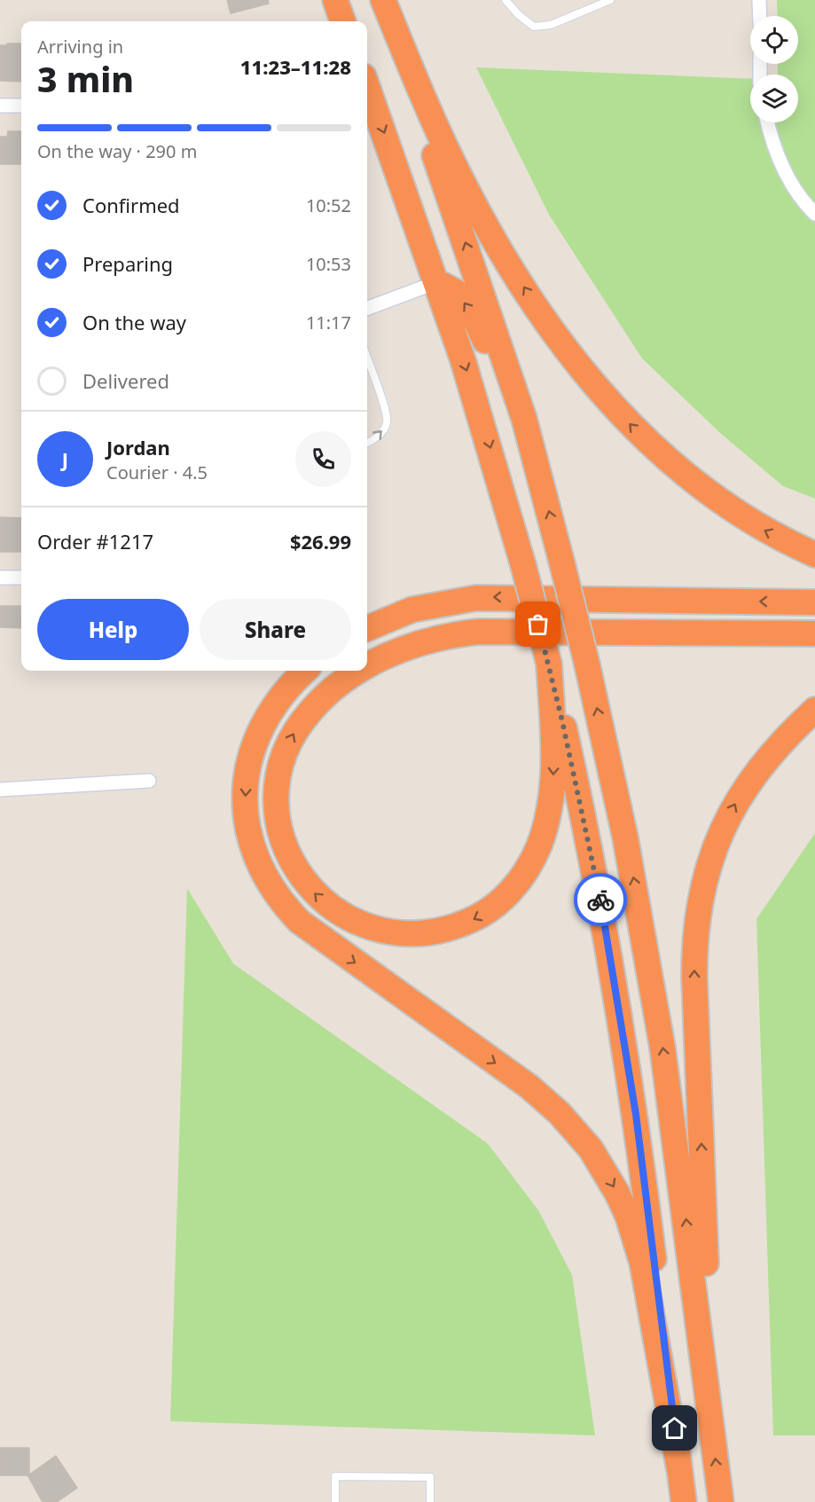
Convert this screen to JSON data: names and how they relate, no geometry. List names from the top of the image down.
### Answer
{
  "page": {
    "heading": ["3 min", "Arriving in", "11:23–11:28"],
    "panel": [
      "Jordan",
      "Courier · 4.5",
      "Order #1217",
      "$26.99"
    ],
    "bar": "On the way · 290 m",
    "list": [
      ["Confirmed", "10:52"],
      ["Preparing", "10:53"],
      ["On the way", "11:17"],
      "Delivered"
    ],
    "round": "J",
    "buttons": ["Help", "Share"]
  }
}
